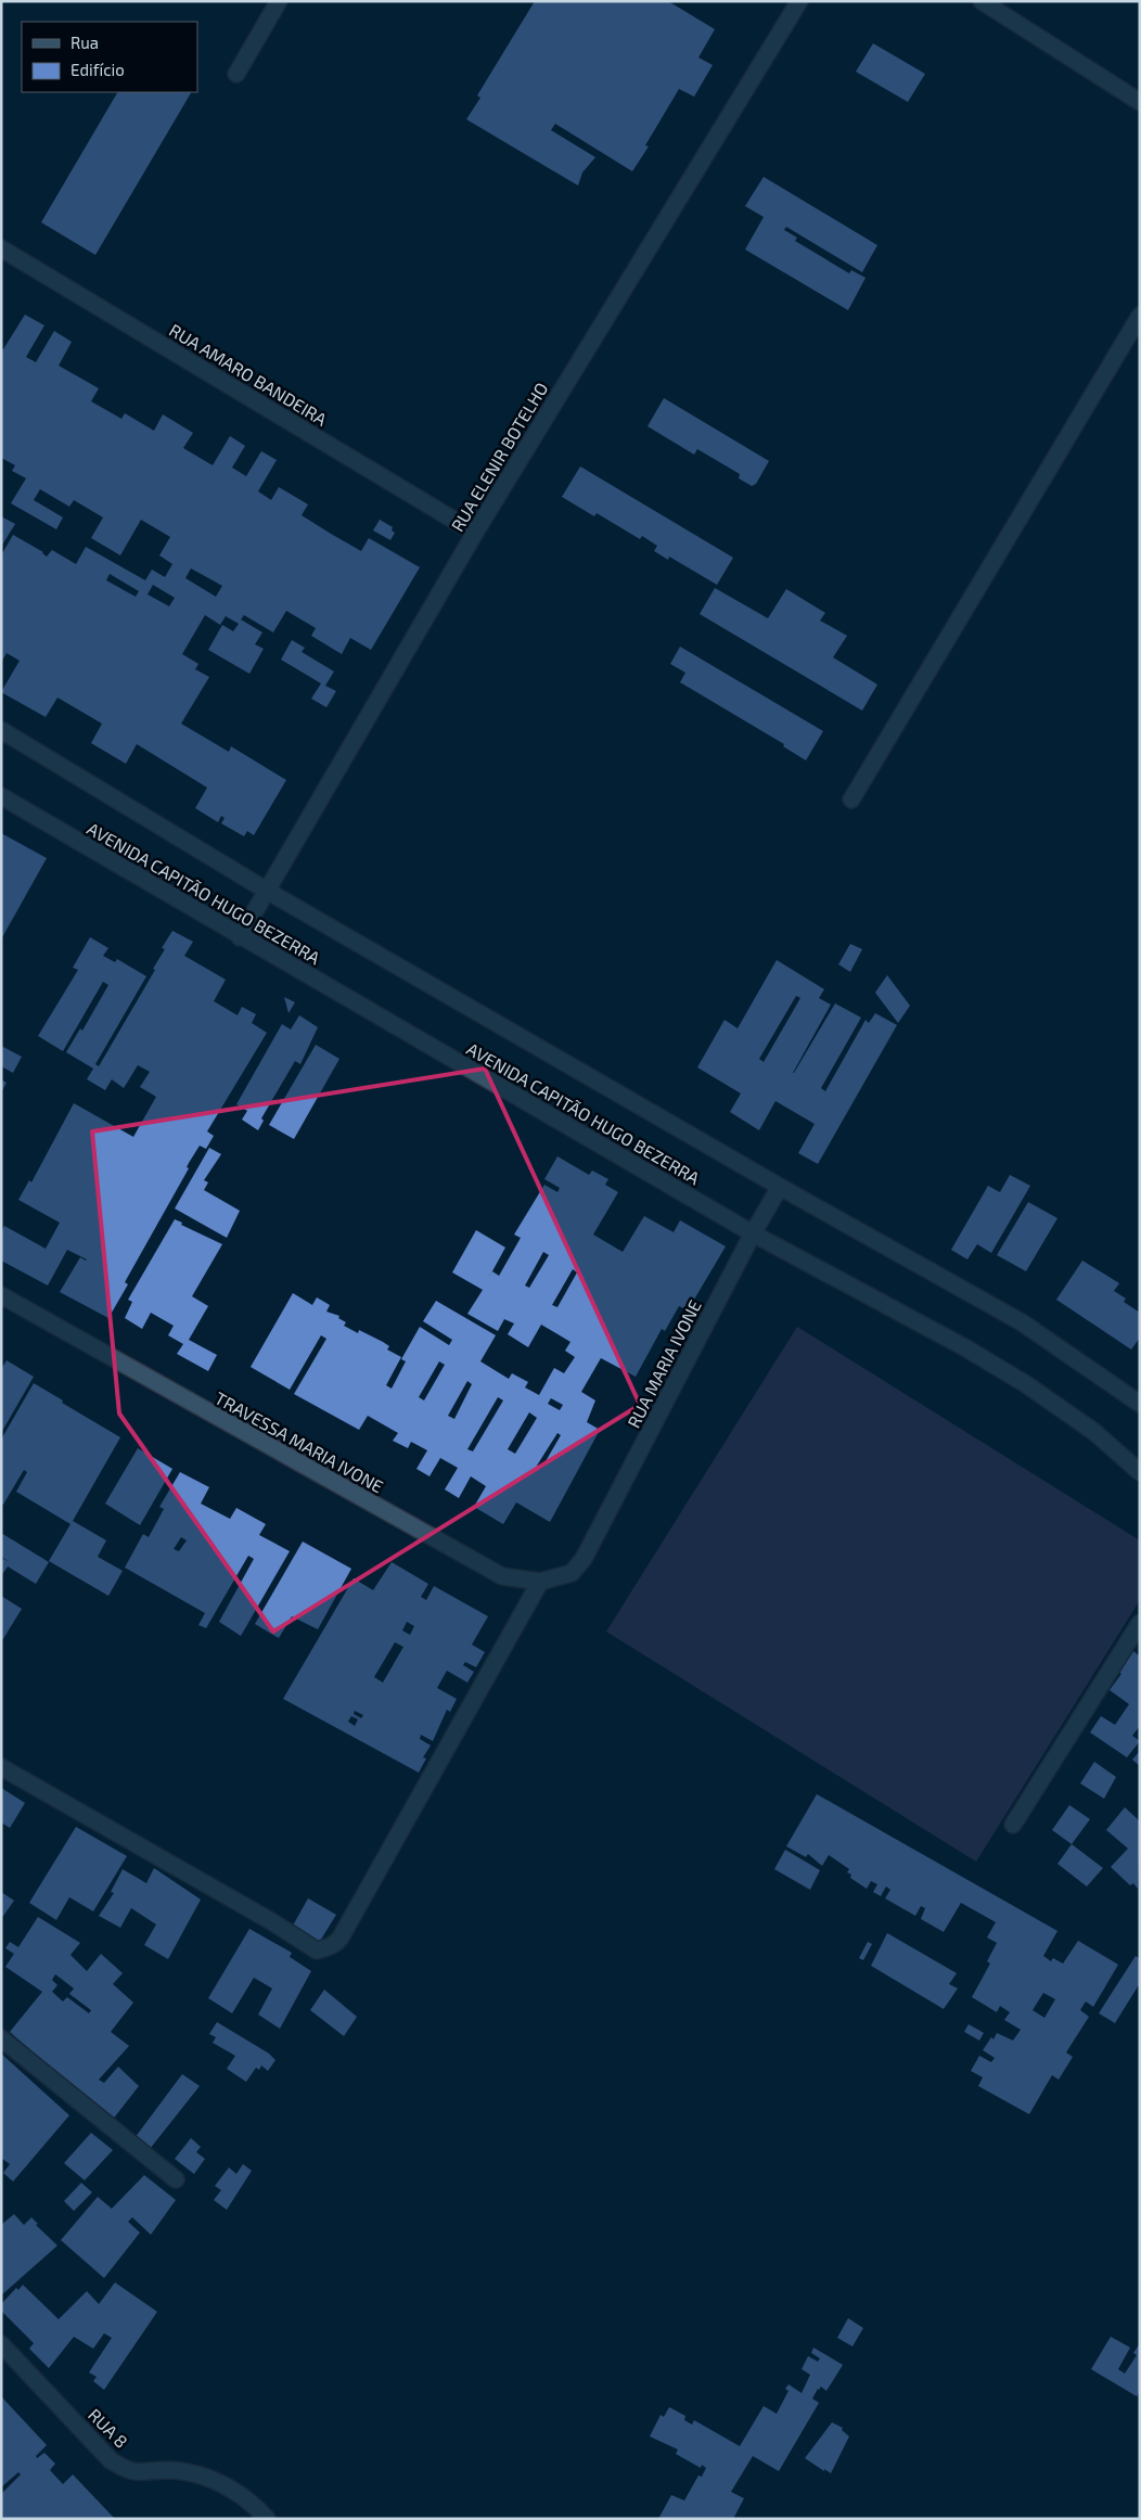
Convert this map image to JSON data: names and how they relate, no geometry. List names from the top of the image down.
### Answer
{
  "streets": {
    "street": [
      "RUA AMARO BANDEIRA",
      "RUA ELENIR BOTELHO",
      "AVENIDA CAPITÃO HUGO BEZERRA",
      "RUA MARIA IVONE",
      "TRAVESSA MARIA IVONE",
      "RUA 8"
    ]
  },
  "crossings": [
    ["RUA AMARO BANDEIRA", "RUA ELENIR BOTELHO"],
    ["RUA ELENIR BOTELHO", "AVENIDA CAPITÃO HUGO BEZERRA"],
    ["AVENIDA CAPITÃO HUGO BEZERRA", "RUA MARIA IVONE"],
    ["RUA MARIA IVONE", "TRAVESSA MARIA IVONE"]
  ],
  "legend": ["Rua", "Edifício"]
}
